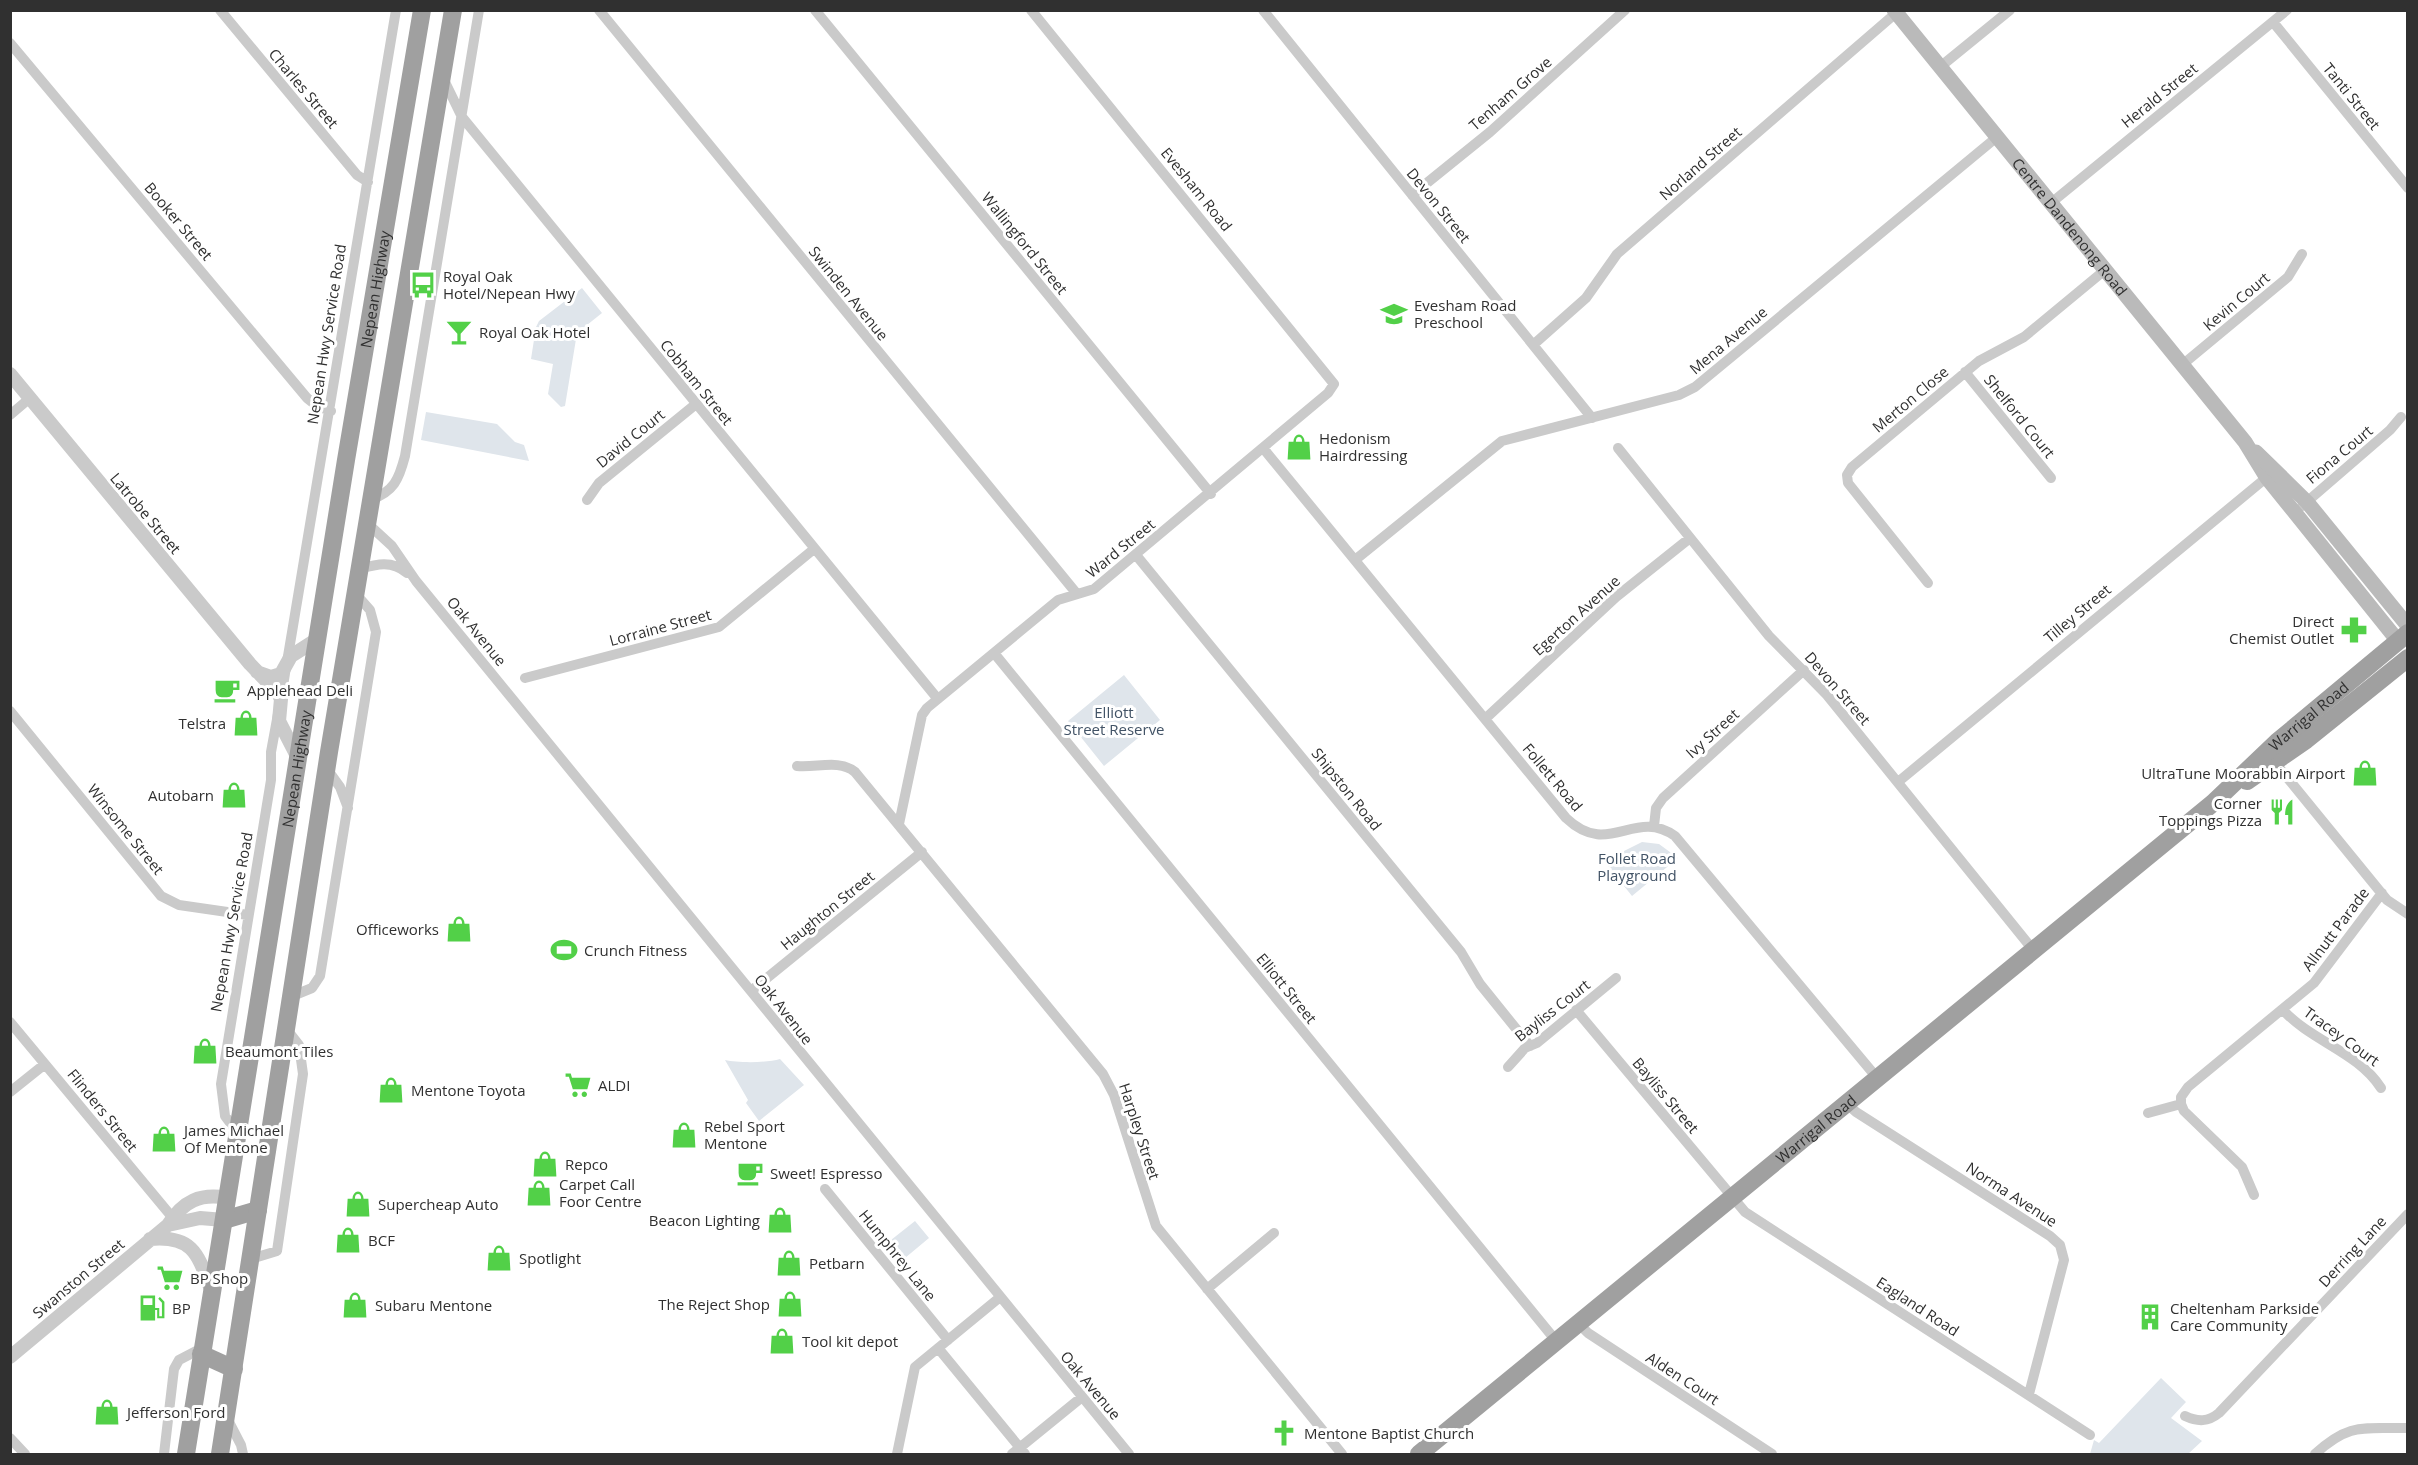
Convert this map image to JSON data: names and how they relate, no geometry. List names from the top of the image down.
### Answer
{
  "streets": {
    "highway": ["Nepean Highway", "Warrigal Road"],
    "main road": ["Centre Dandenong Road"],
    "street": [
      "Charles Street",
      "Tenham Grove",
      "Herald Street",
      "Tanti Street",
      "Norland Street",
      "Evesham Road",
      "Devon Street",
      "Booker Street",
      "Wallingford Street",
      "Swinden Avenue",
      "Kevin Court",
      "Nepean Hwy Service Road",
      "Mena Avenue",
      "Cobham Street",
      "Merton Close",
      "Shelford Court",
      "David Court",
      "Fiona Court",
      "Latrobe Street",
      "Ward Street",
      "Tilley Street",
      "Egerton Avenue",
      "Lorraine Street",
      "Oak Avenue",
      "Ivy Street",
      "Follett Road",
      "Shipston Road",
      "Winsome Street",
      "Haughton Street",
      "Allnutt Parade",
      "Elliott Street",
      "Bayliss Court",
      "Tracey Court",
      "Bayliss Street",
      "Flinders Street",
      "Harpley Street",
      "Norma Avenue",
      "Derring Lane",
      "Humphrey Lane",
      "Swanston Street",
      "Eagland Road",
      "Alden Court"
    ]
  },
  "crossings": [
    ["Charles Street", "Nepean Hwy Service Road"],
    ["Tenham Grove", "Devon Street"],
    ["Herald Street", "Tanti Street"],
    ["Herald Street", "Centre Dandenong Road"],
    ["Norland Street", "Devon Street"],
    ["Norland Street", "Centre Dandenong Road"],
    ["Evesham Road", "Ward Street"],
    ["Devon Street", "Mena Avenue"],
    ["Devon Street", "Tilley Street"],
    ["Devon Street", "Egerton Avenue"],
    ["Devon Street", "Warrigal Road"],
    ["Devon Street", "Ivy Street"],
    ["Booker Street", "Nepean Hwy Service Road"],
    ["Centre Dandenong Road", "Kevin Court"],
    ["Centre Dandenong Road", "Mena Avenue"],
    ["Centre Dandenong Road", "Merton Close"],
    ["Centre Dandenong Road", "Fiona Court"],
    ["Centre Dandenong Road", "Tilley Street"],
    ["Centre Dandenong Road", "Warrigal Road"],
    ["Wallingford Street", "Ward Street"],
    ["Nepean Highway", "Nepean Hwy Service Road"],
    ["Nepean Highway", "Cobham Street"],
    ["Nepean Highway", "Latrobe Street"],
    ["Nepean Highway", "Oak Avenue"],
    ["Nepean Highway", "Swanston Street"],
    ["Swinden Avenue", "Ward Street"],
    ["Nepean Hwy Service Road", "Latrobe Street"],
    ["Nepean Hwy Service Road", "Winsome Street"],
    ["Mena Avenue", "Follett Road"],
    ["Cobham Street", "David Court"],
    ["Cobham Street", "Ward Street"],
    ["Cobham Street", "Lorraine Street"],
    ["Merton Close", "Shelford Court"],
    ["Ward Street", "Follett Road"],
    ["Ward Street", "Shipston Road"],
    ["Ward Street", "Elliott Street"],
    ["Ward Street", "Harpley Street"],
    ["Egerton Avenue", "Follett Road"],
    ["Oak Avenue", "Haughton Street"],
    ["Warrigal Road", "Allnutt Parade"],
    ["Warrigal Road", "Elliott Street"],
    ["Warrigal Road", "Bayliss Street"],
    ["Warrigal Road", "Norma Avenue"],
    ["Warrigal Road", "Eagland Road"],
    ["Warrigal Road", "Alden Court"],
    ["Ivy Street", "Follett Road"],
    ["Shipston Road", "Bayliss Court"],
    ["Haughton Street", "Harpley Street"],
    ["Allnutt Parade", "Tracey Court"],
    ["Bayliss Court", "Bayliss Street"],
    ["Bayliss Street", "Eagland Road"],
    ["Flinders Street", "Swanston Street"],
    ["Norma Avenue", "Eagland Road"]
  ],
  "parks": ["Elliott Street Reserve", "Follet Road Playground"],
  "places": {
    "bus stop": ["Royal Oak Hotel/Nepean Hwy"],
    "school or university": ["Evesham Road Preschool"],
    "bar": ["Royal Oak Hotel"],
    "shop": [
      "Hedonism Hairdressing",
      "Telstra",
      "UltraTune Moorabbin Airport",
      "Autobarn",
      "Officeworks",
      "Beaumont Tiles",
      "Mentone Toyota",
      "Rebel Sport Mentone",
      "James Michael Of Mentone",
      "Repco",
      "Carpet Call Foor Centre",
      "Supercheap Auto",
      "Beacon Lighting",
      "BCF",
      "Spotlight",
      "Petbarn",
      "The Reject Shop",
      "Subaru Mentone",
      "Tool kit depot",
      "Jefferson Ford"
    ],
    "pharmacy": ["Direct Chemist Outlet"],
    "cafe": ["Applehead Deli", "Sweet! Espresso"],
    "restaurant": ["Corner Toppings Pizza"],
    "sports": ["Crunch Fitness"],
    "supermarket": ["ALDI", "BP Shop"],
    "fuel station": ["BP"],
    "building": ["Cheltenham Parkside Care Community"],
    "church": ["Mentone Baptist Church"]
  }
}
